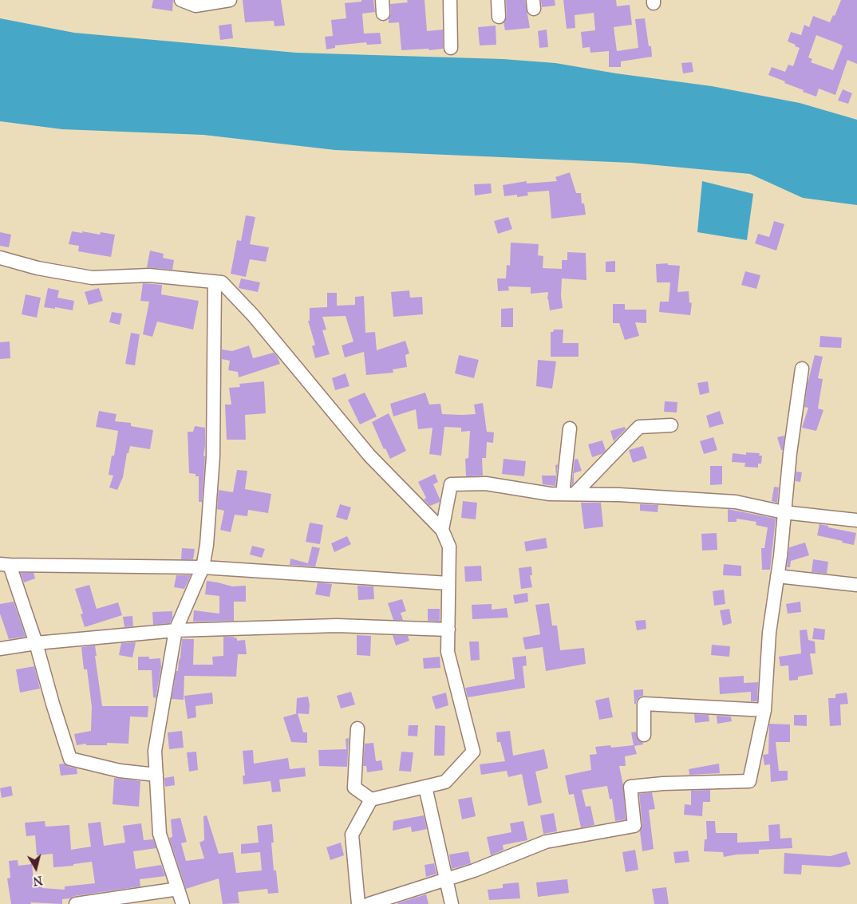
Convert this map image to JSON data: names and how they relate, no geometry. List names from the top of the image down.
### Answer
{
  "north": "bottom"
}
